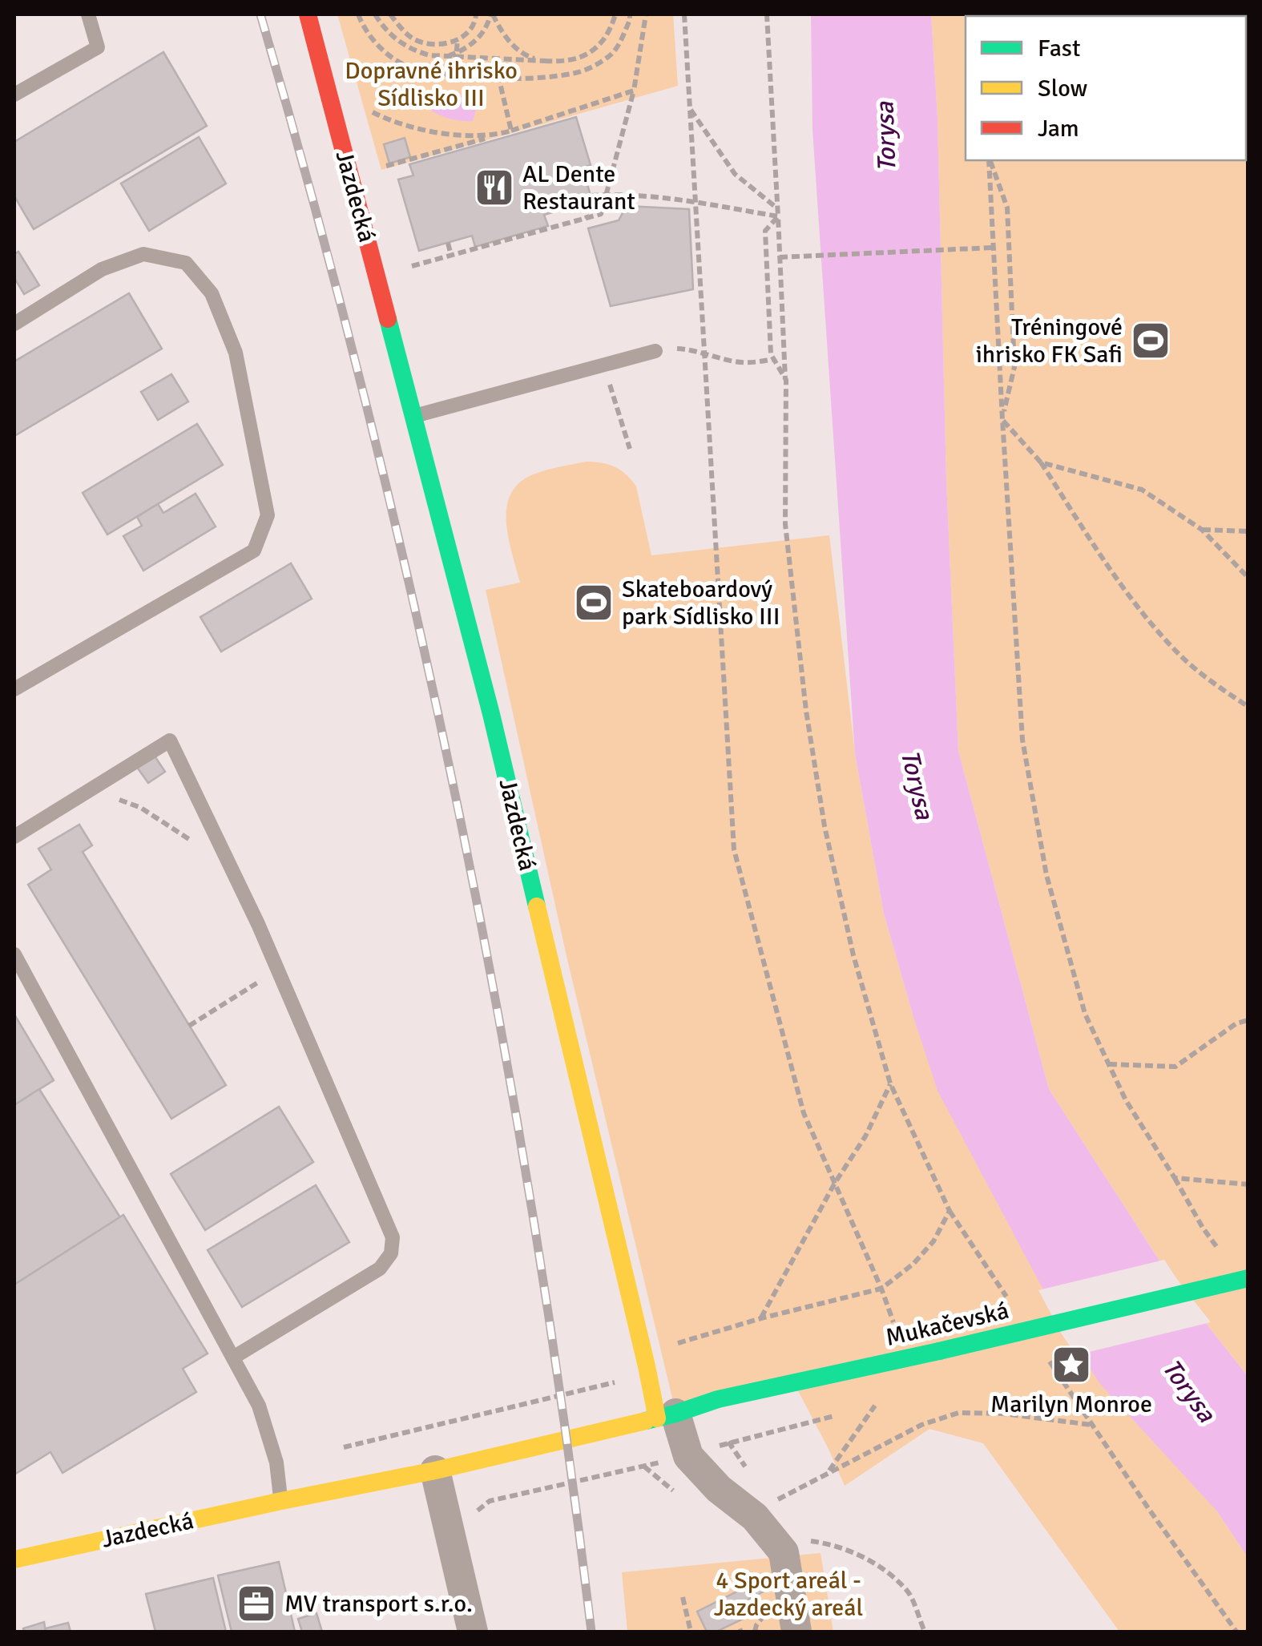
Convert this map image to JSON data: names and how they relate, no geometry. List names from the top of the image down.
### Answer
{
  "streets": {
    "street": ["Jazdecká", "Mukačevská"]
  },
  "crossings": [
    ["Jazdecká", "Mukačevská"]
  ],
  "water": ["Torysa"],
  "parks": ["Dopravné ihrisko Sídlisko III", "4 Sport areál - Jazdecký areál"],
  "places": {
    "restaurant": ["AL Dente Restaurant"],
    "sports": ["Tréningové ihrisko FK Safi", "Skateboardový park Sídlisko III"],
    "place": ["Marilyn Monroe"],
    "office": ["MV transport s.r.o."]
  },
  "legend": ["Fast", "Slow", "Jam"]
}
